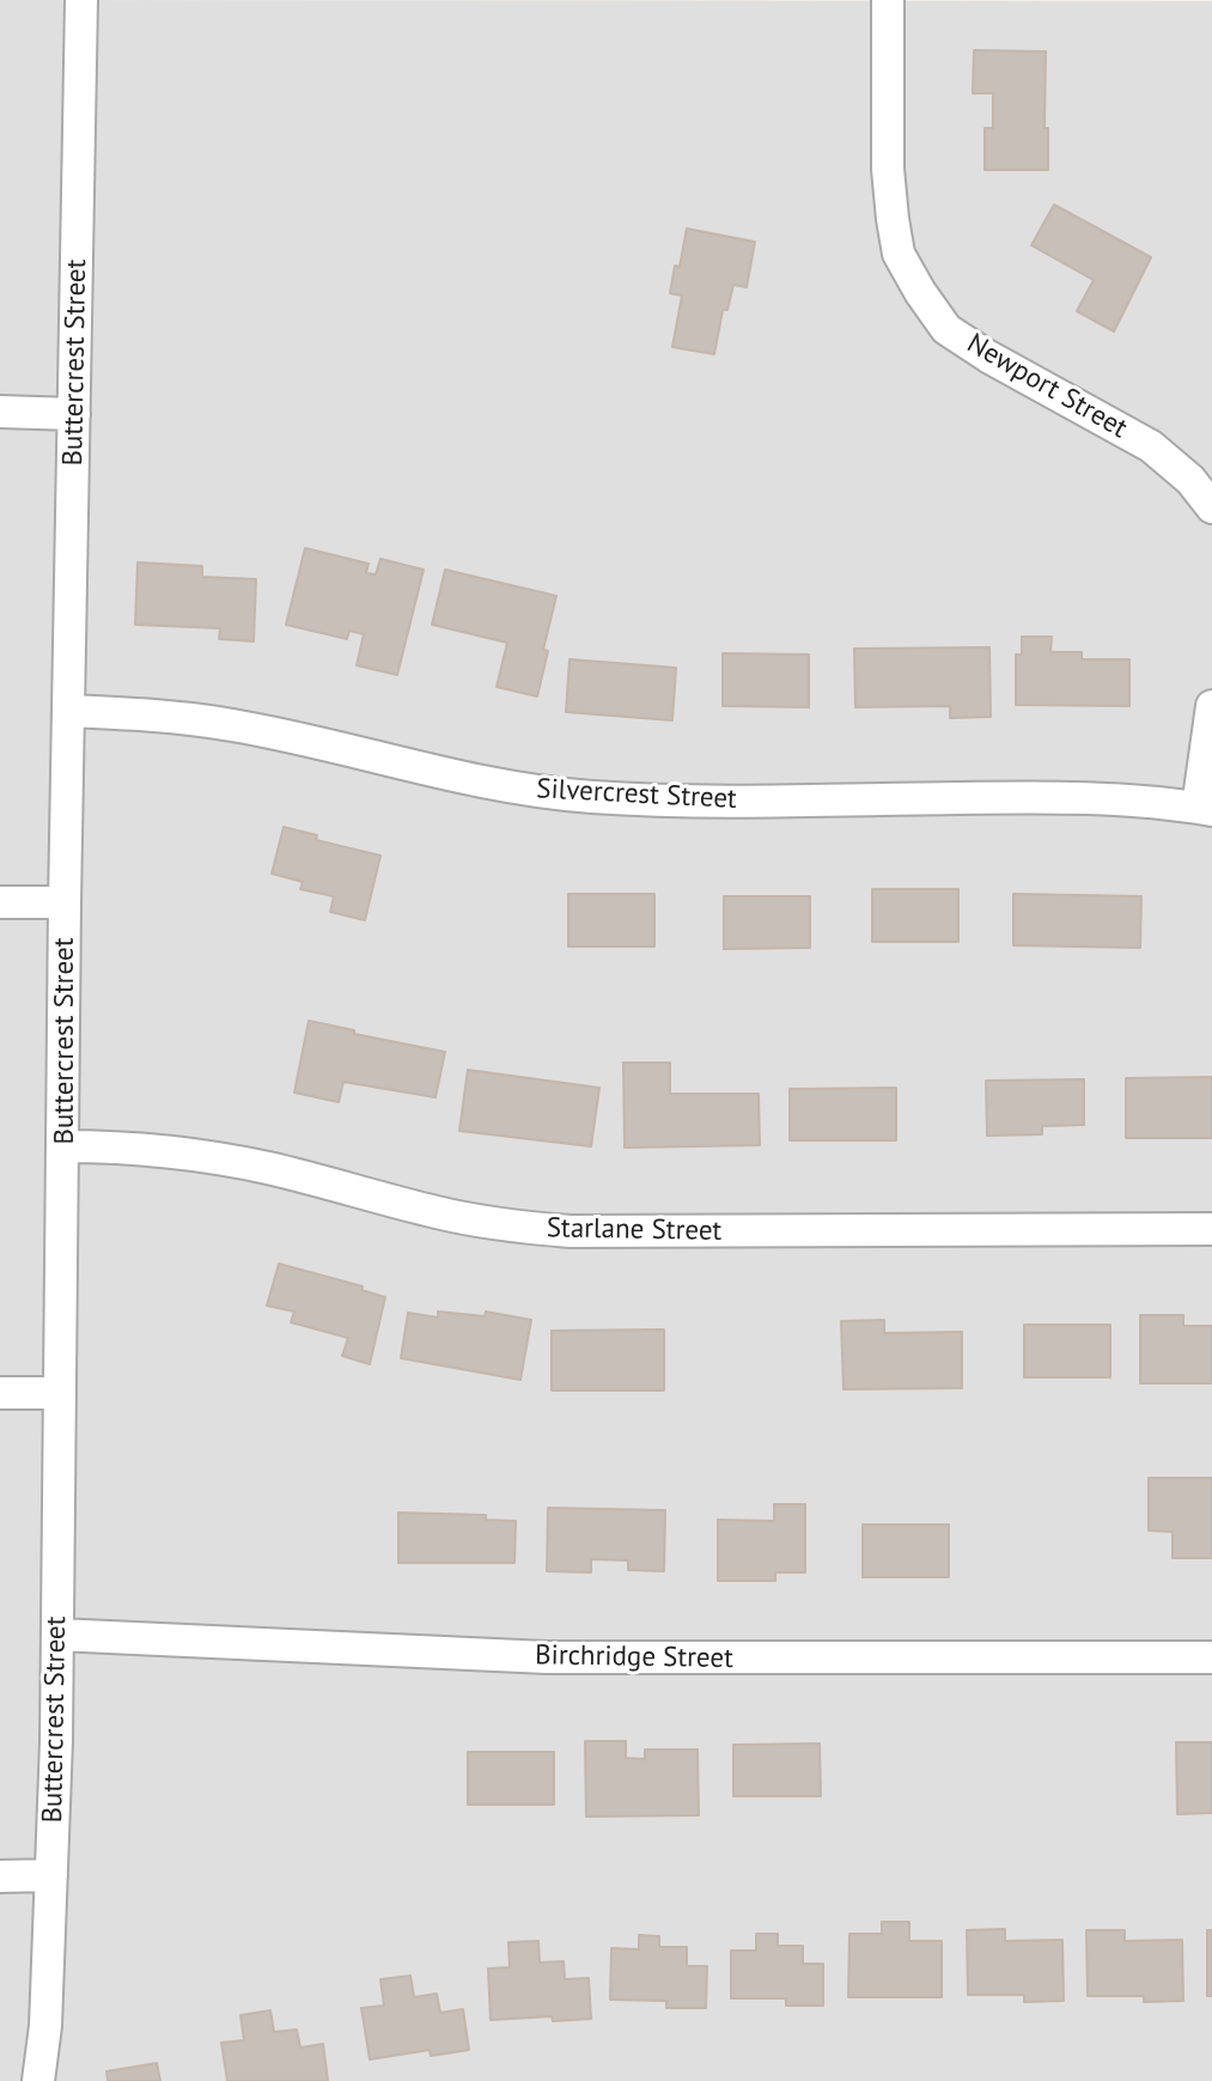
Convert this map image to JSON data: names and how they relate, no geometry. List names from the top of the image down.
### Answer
{
  "streets": {
    "street": [
      "Buttercrest Street",
      "Newport Street",
      "Silvercrest Street",
      "Starlane Street",
      "Birchridge Street"
    ]
  },
  "crossings": [
    ["Buttercrest Street", "Silvercrest Street"],
    ["Buttercrest Street", "Starlane Street"],
    ["Buttercrest Street", "Birchridge Street"]
  ]
}
